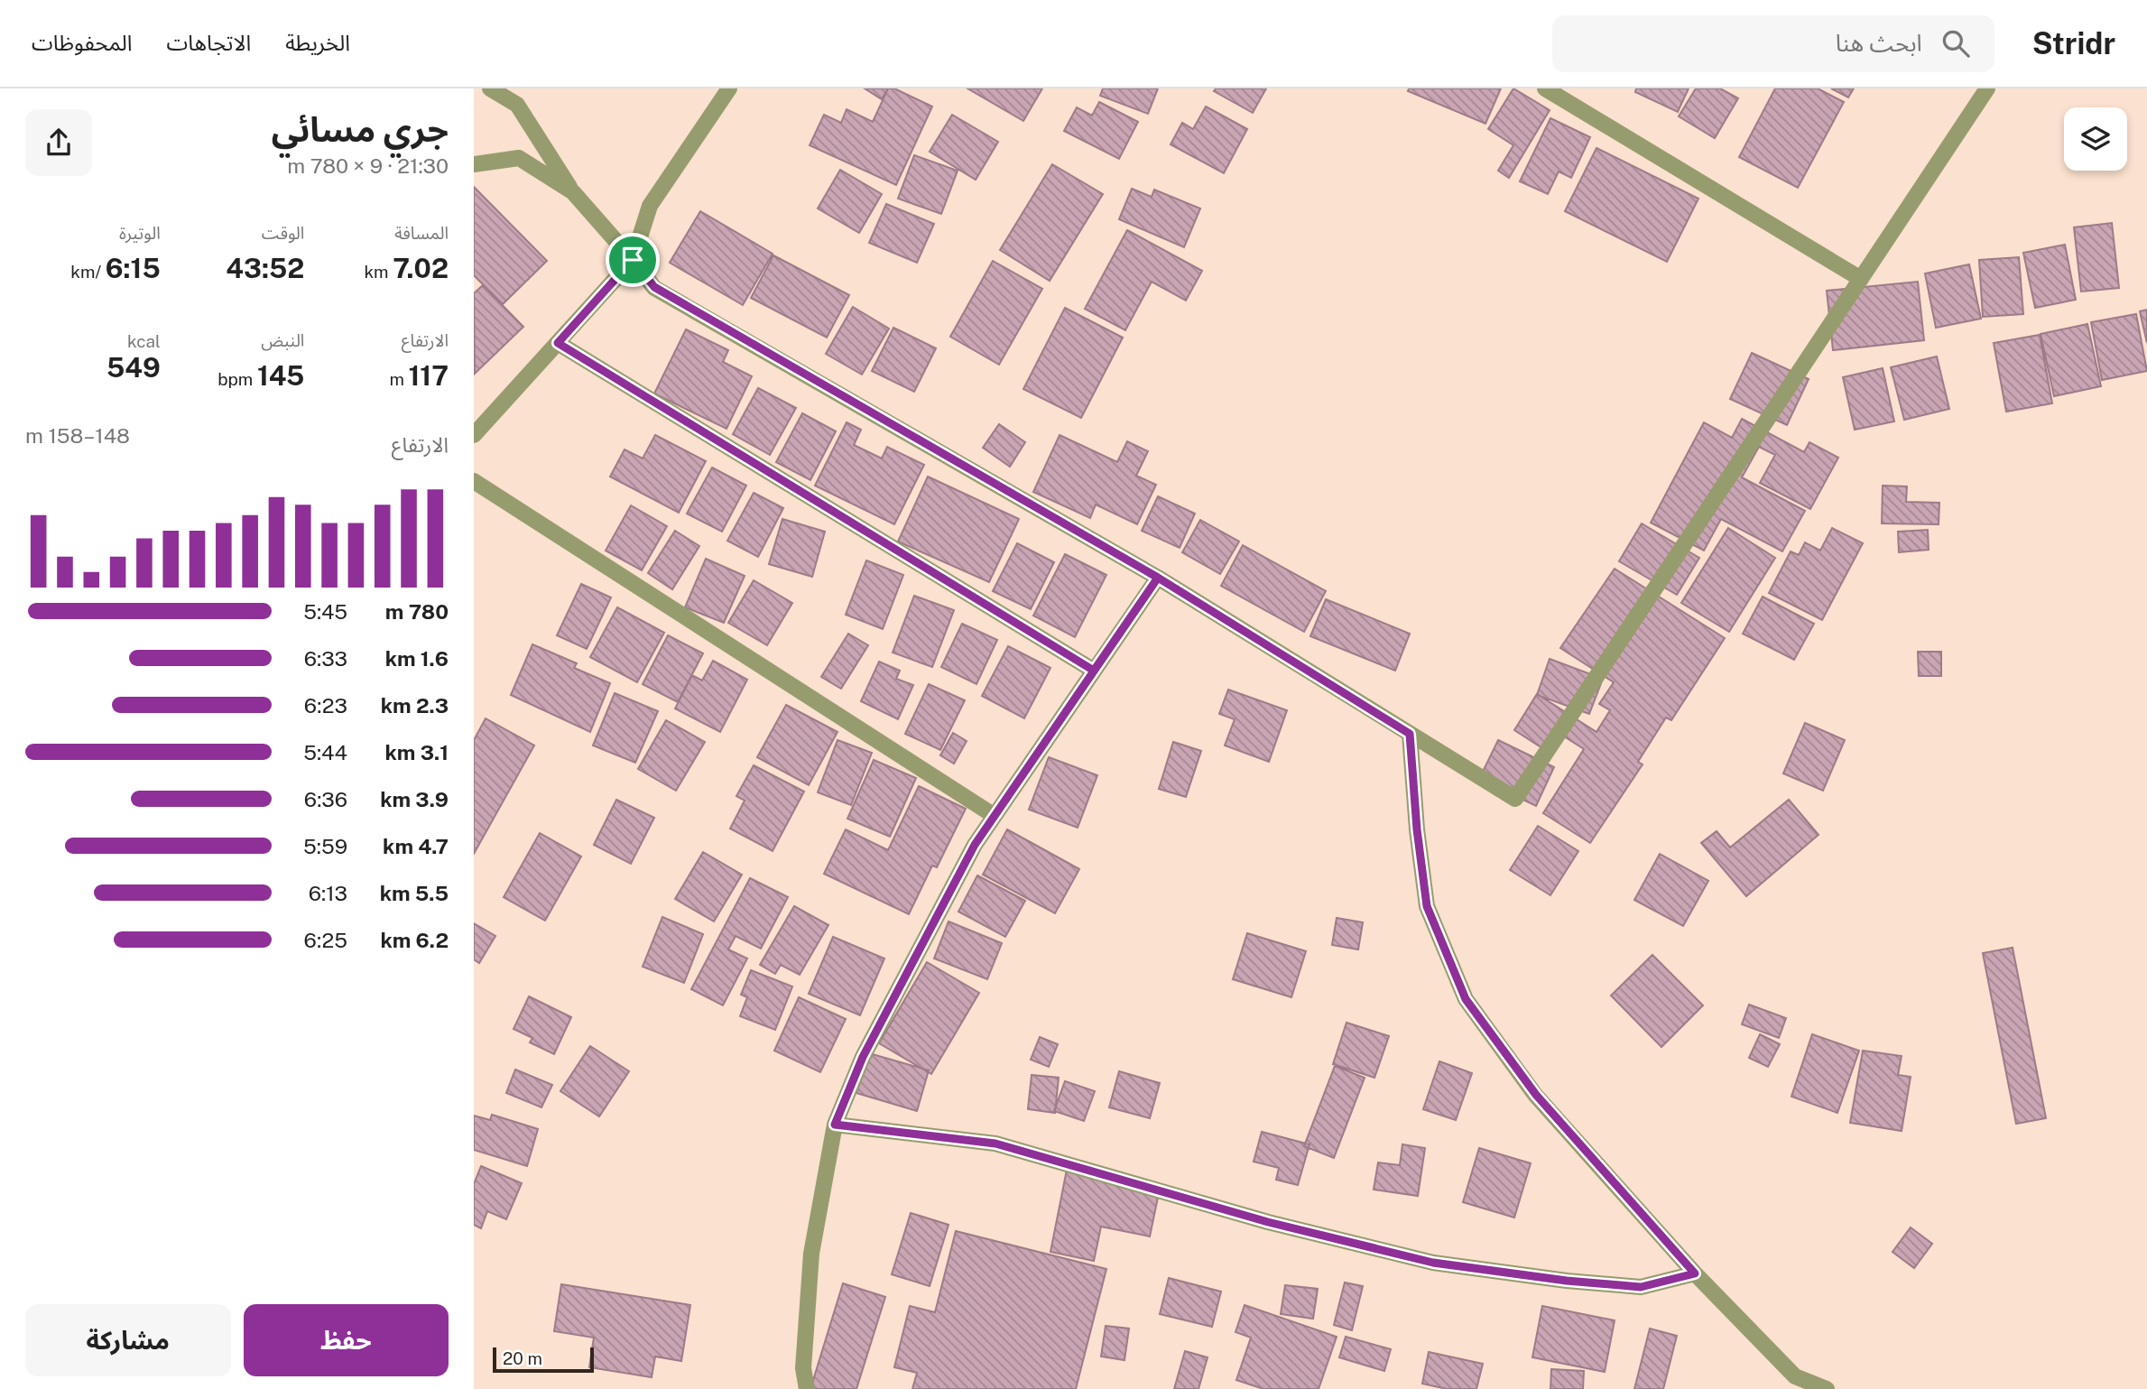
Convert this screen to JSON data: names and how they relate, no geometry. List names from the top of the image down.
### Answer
{
  "scale_bar": "20 m",
  "page": {
    "header": "Stridr",
    "search": "ابحث هنا",
    "nav": ["الخريطة", "الاتجاهات", "المحفوظات"],
    "heading": ["جري مسائي", "21:30 · 9 × 780 m"],
    "stats": [
      ["المسافة", "7.02 km"],
      ["الوقت", "43:52"],
      ["الوتيرة", "6:15 /km"],
      ["الارتفاع", "117 m"],
      ["النبض", "145 bpm"],
      ["kcal", "549"]
    ],
    "chart": ["الارتفاع", "148–158 m"],
    "list": [
      {
        "name": "780 m",
        "note": "5:45"
      },
      {
        "name": "1.6 km",
        "note": "6:33"
      },
      {
        "name": "2.3 km",
        "note": "6:23"
      },
      {
        "name": "3.1 km",
        "note": "5:44"
      },
      {
        "name": "3.9 km",
        "note": "6:36"
      },
      {
        "name": "4.7 km",
        "note": "5:59"
      },
      {
        "name": "5.5 km",
        "note": "6:13"
      },
      {
        "name": "6.2 km",
        "note": "6:25"
      }
    ],
    "buttons": ["حفظ", "مشاركة"],
    "scale": "20 m"
  }
}
